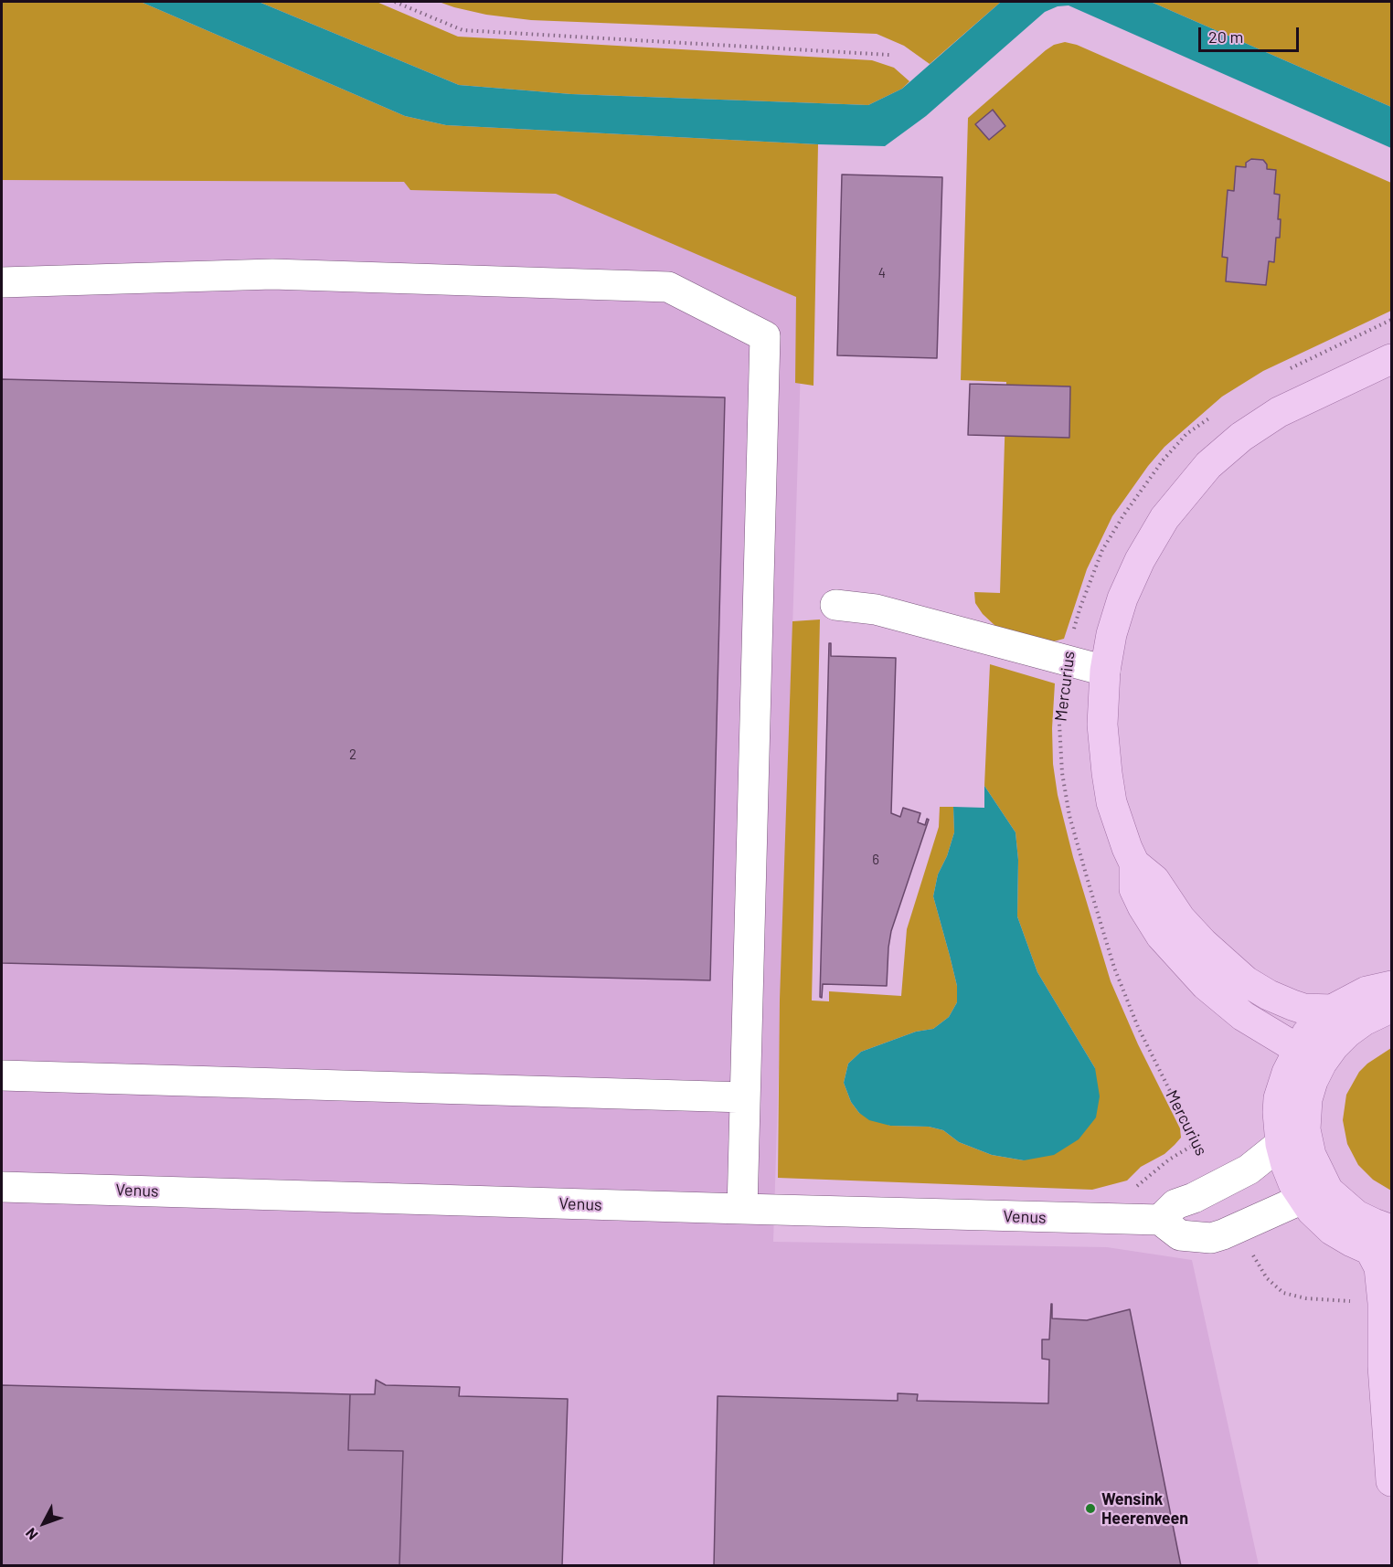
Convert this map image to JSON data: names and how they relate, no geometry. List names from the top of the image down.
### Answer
{
  "streets": {
    "street": ["Venus"],
    "path": ["Mercurius"]
  },
  "places": ["Wensink Heerenveen"],
  "house_numbers": ["4", "2", "6"],
  "scale_bar": "20 m",
  "north": "bottom left"
}
